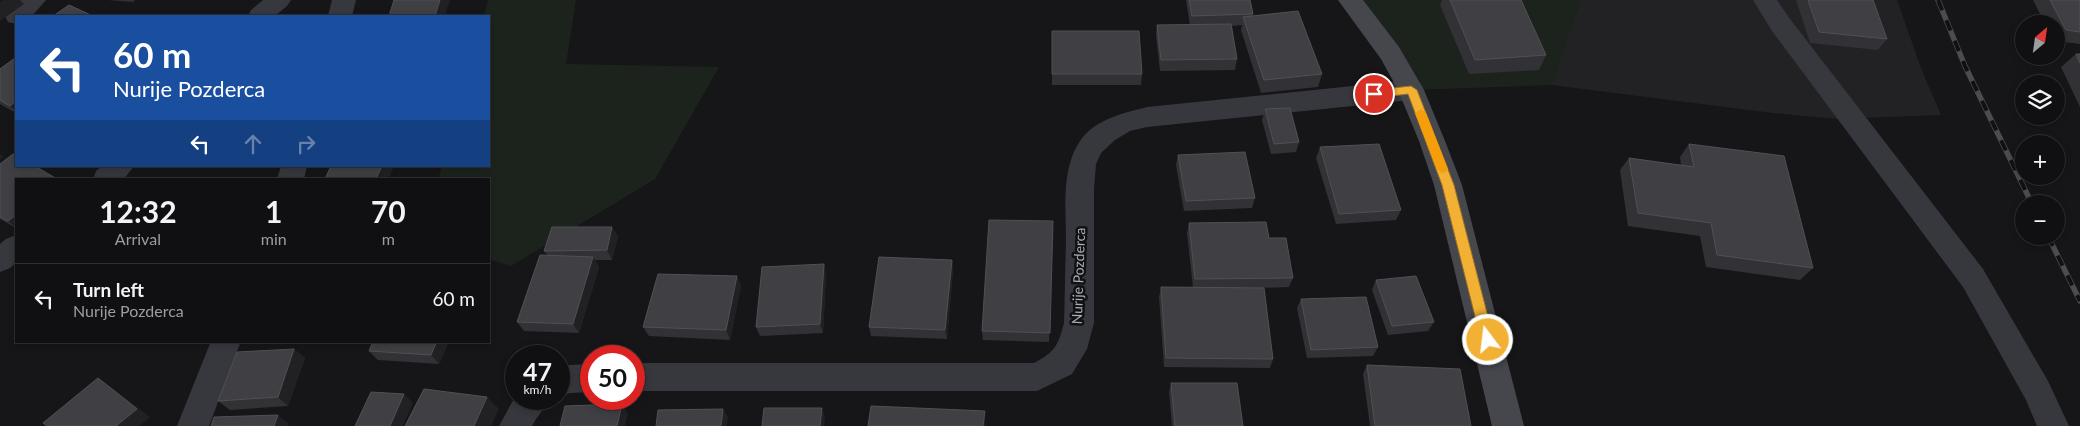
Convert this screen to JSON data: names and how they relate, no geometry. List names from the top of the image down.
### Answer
{
  "streets": {
    "street": ["Nurije Pozderca"]
  },
  "north": "top right",
  "page": {
    "map_buttons": ["+", "−"],
    "turn": ["60 m", "Nurije Pozderca"],
    "eta": [
      "12:32",
      "Arrival",
      "1",
      "min",
      "70",
      "m"
    ],
    "list": [
      {
        "name": "Turn left",
        "note": "Nurije Pozderca",
        "value": "60 m"
      }
    ],
    "speed": "47 km/h",
    "limit": "50"
  }
}
